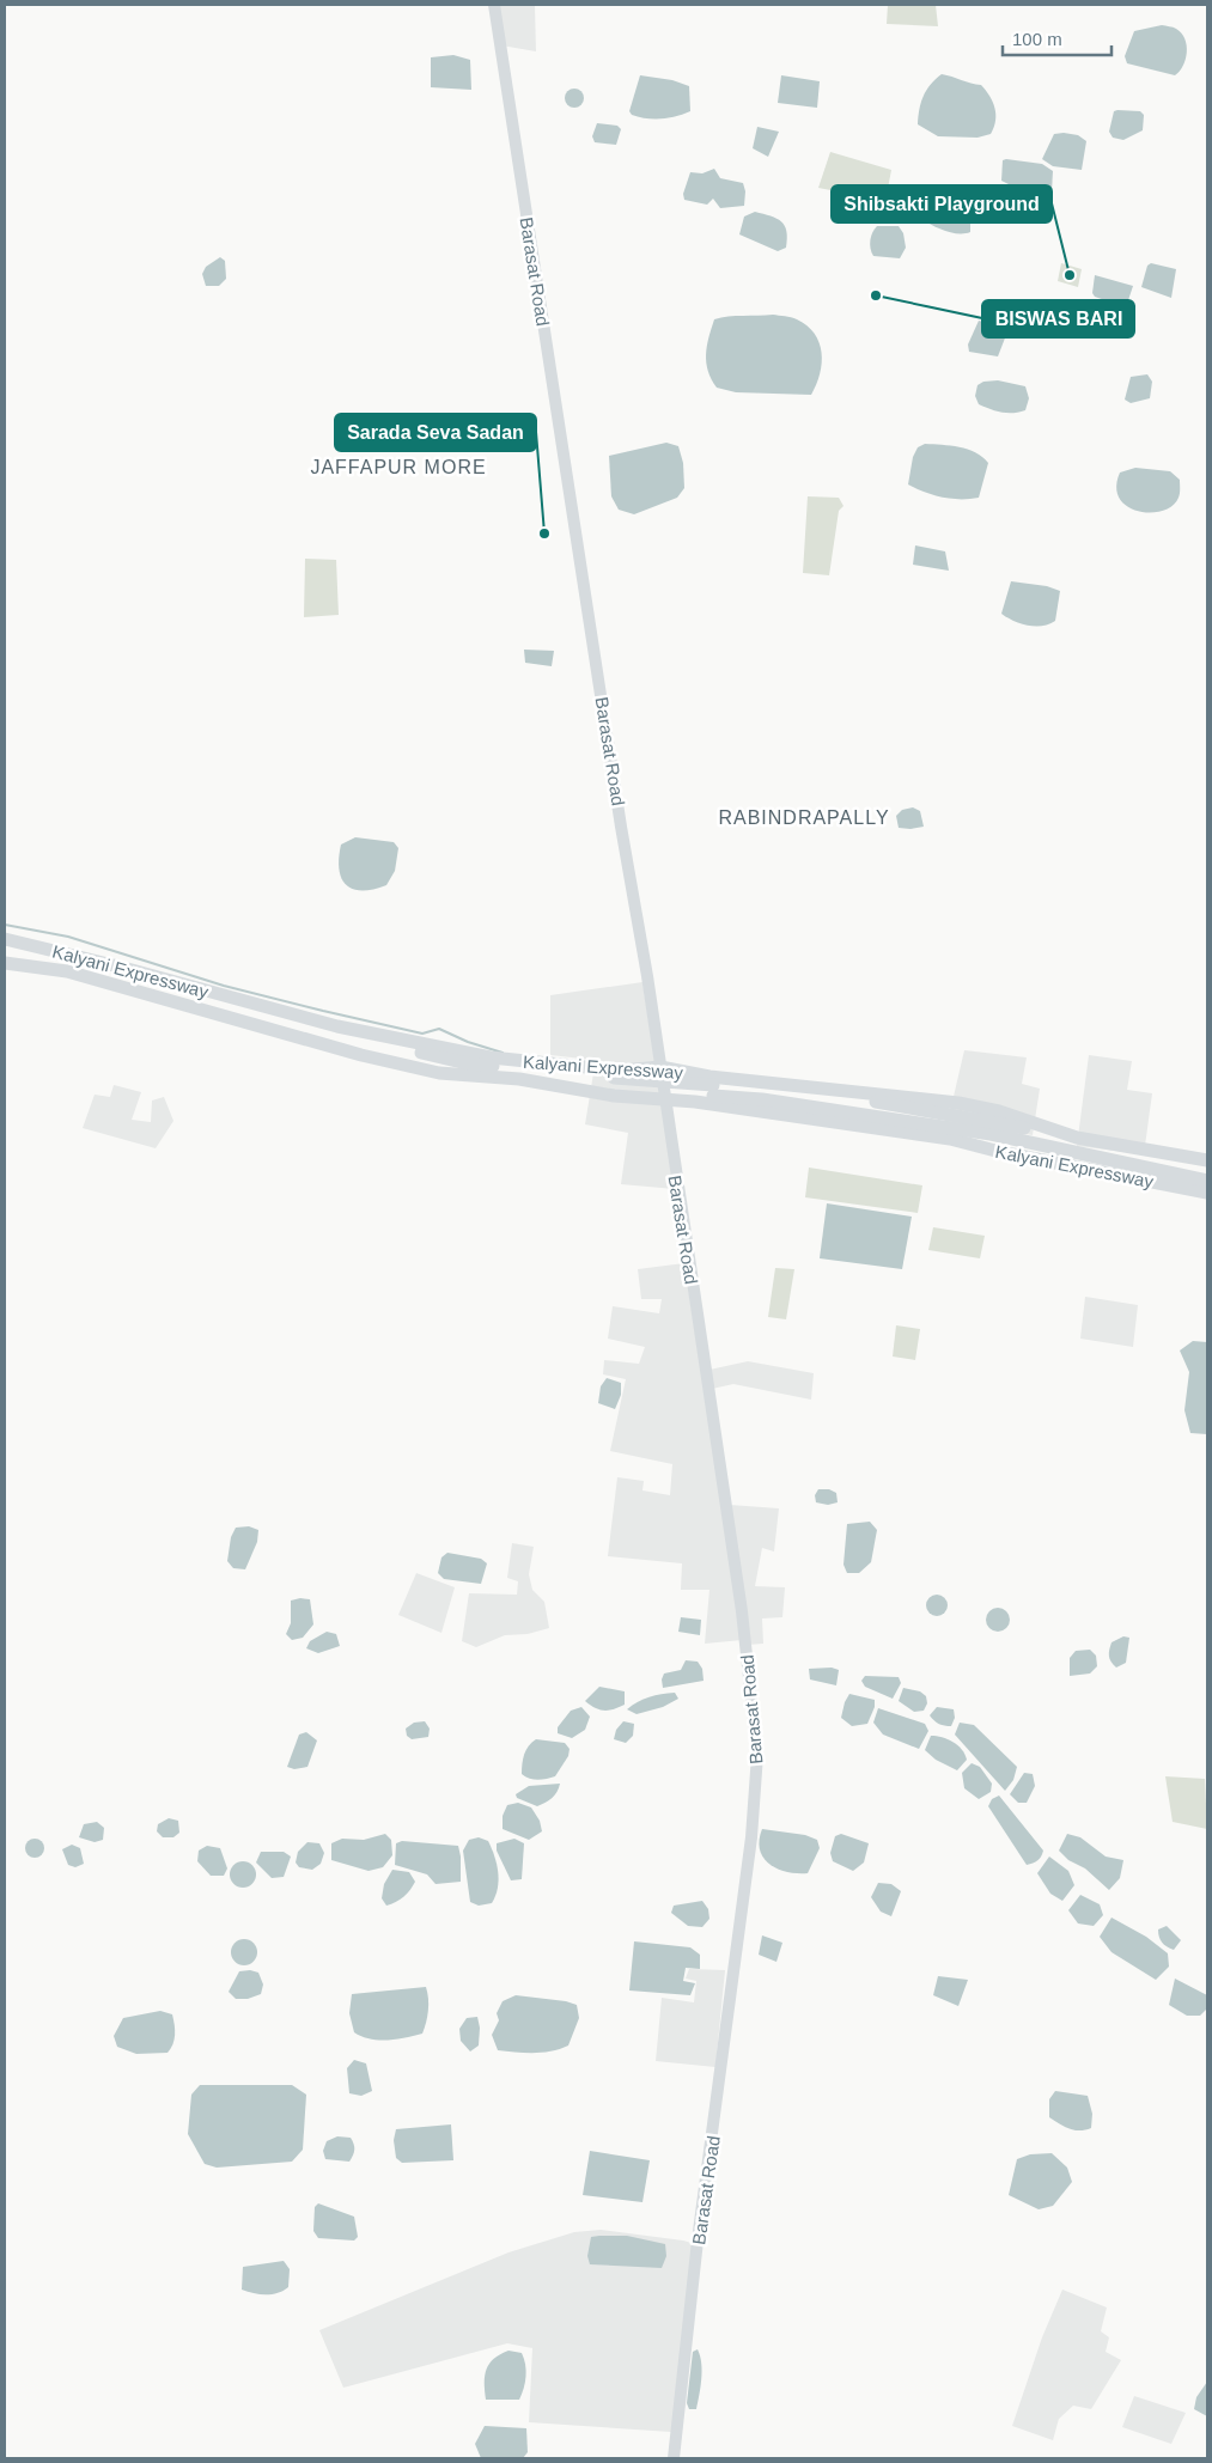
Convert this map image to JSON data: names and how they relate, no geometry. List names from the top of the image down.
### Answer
{
  "streets": {
    "highway": ["Kalyani Expressway"],
    "main road": ["Barasat Road"]
  },
  "crossings": [
    ["Barasat Road", "Kalyani Expressway"]
  ],
  "districts": ["JAFFAPUR MORE", "RABINDRAPALLY"],
  "places": ["Shibsakti Playground", "BISWAS BARI", "Sarada Seva Sadan"],
  "scale_bar": "100 m"
}
